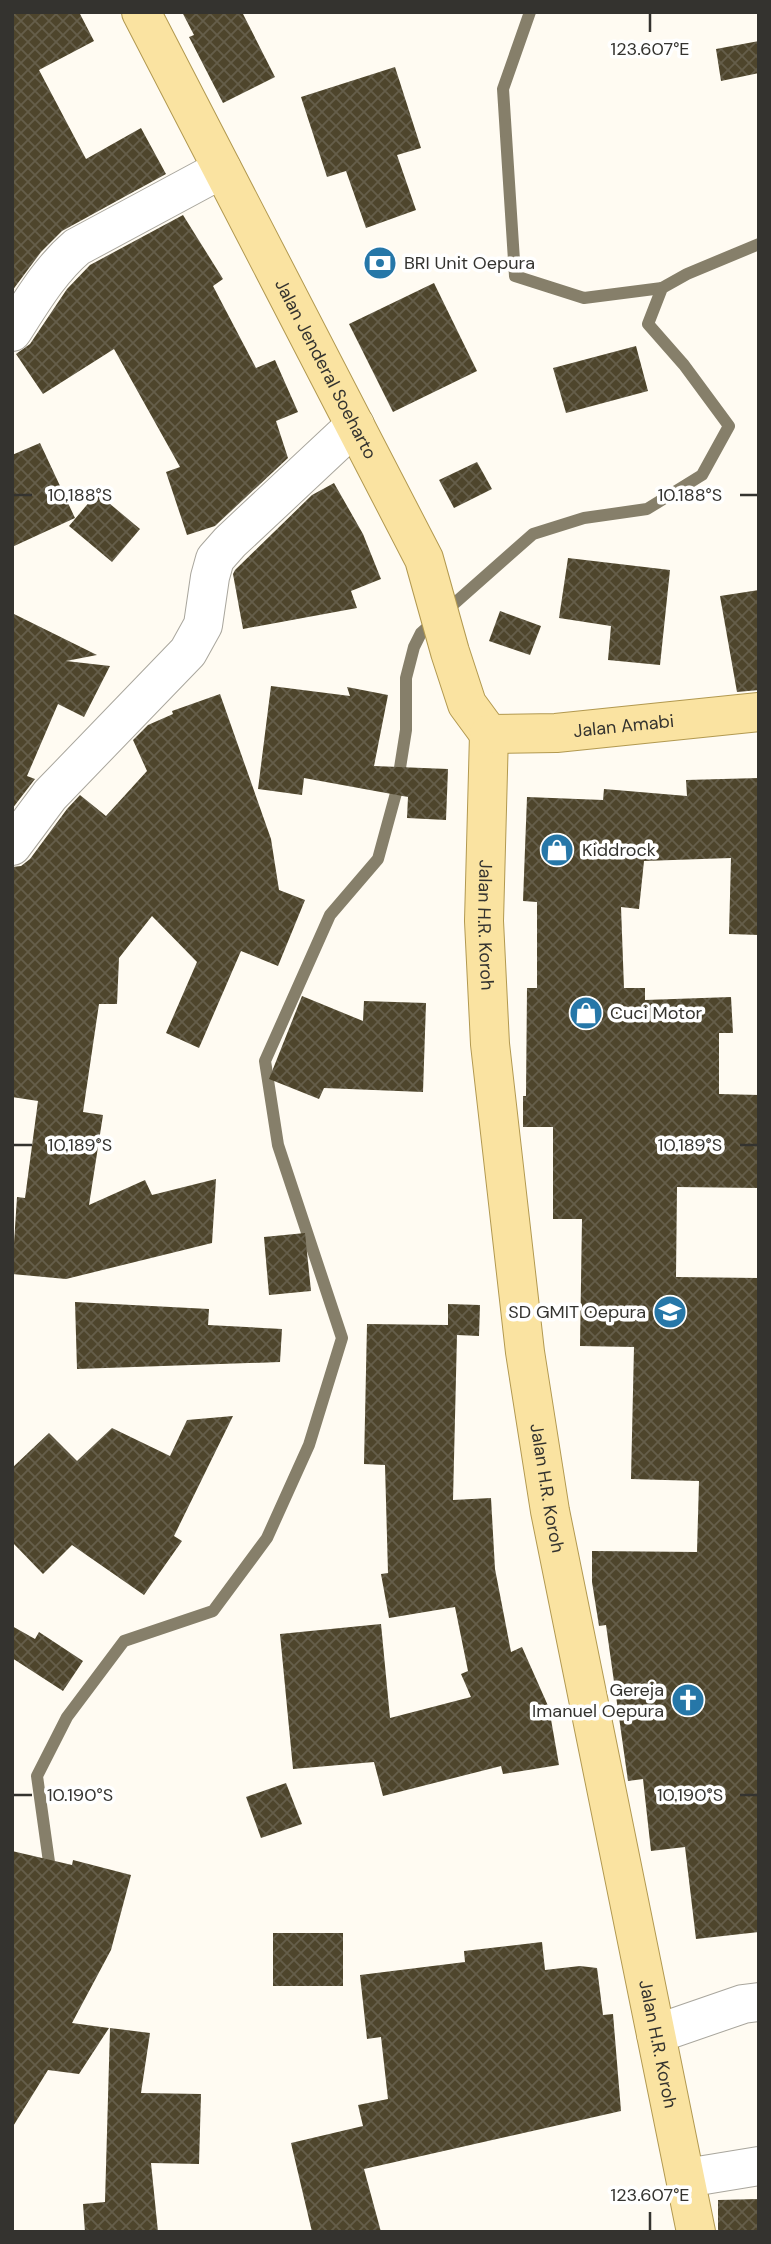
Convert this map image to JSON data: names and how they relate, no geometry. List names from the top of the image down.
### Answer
{
  "streets": {
    "main road": ["Jalan Jenderal Soeharto", "Jalan Amabi", "Jalan H.R. Koroh"]
  },
  "crossings": [
    ["Jalan Jenderal Soeharto", "Jalan Amabi"],
    ["Jalan Jenderal Soeharto", "Jalan H.R. Koroh"],
    ["Jalan Amabi", "Jalan H.R. Koroh"]
  ],
  "places": {
    "bank": ["BRI Unit Oepura"],
    "shop": ["Kiddrock", "Cuci Motor"],
    "school or university": ["SD GMIT Oepura"],
    "church": ["Gereja Imanuel Oepura"]
  },
  "coordinates": [
    "123.607°E",
    "10.188°S",
    "10.189°S",
    "10.190°S"
  ]
}
